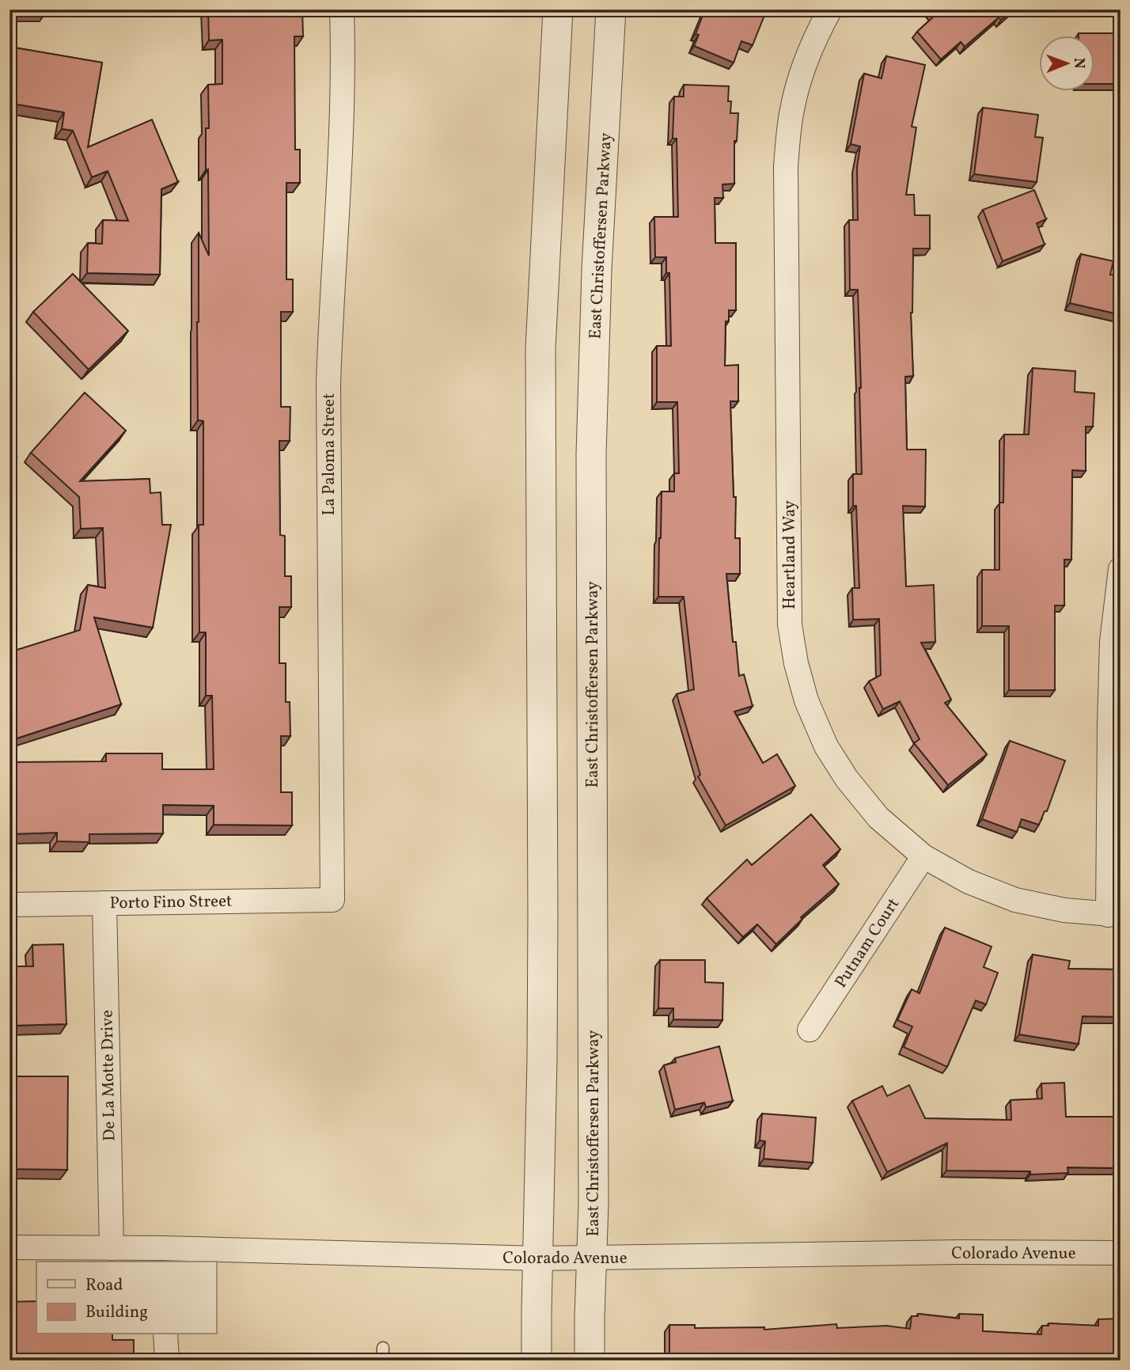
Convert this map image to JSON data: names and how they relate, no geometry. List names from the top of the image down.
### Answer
{
  "streets": {
    "street": [
      "East Christoffersen Parkway",
      "La Paloma Street",
      "Heartland Way",
      "Porto Fino Street",
      "Putnam Court",
      "De La Motte Drive",
      "Colorado Avenue"
    ]
  },
  "crossings": [
    ["East Christoffersen Parkway", "Colorado Avenue"],
    ["La Paloma Street", "Porto Fino Street"],
    ["Heartland Way", "Putnam Court"],
    ["Porto Fino Street", "De La Motte Drive"],
    ["De La Motte Drive", "Colorado Avenue"]
  ],
  "legend": ["Road", "Building"],
  "north": "right"
}
